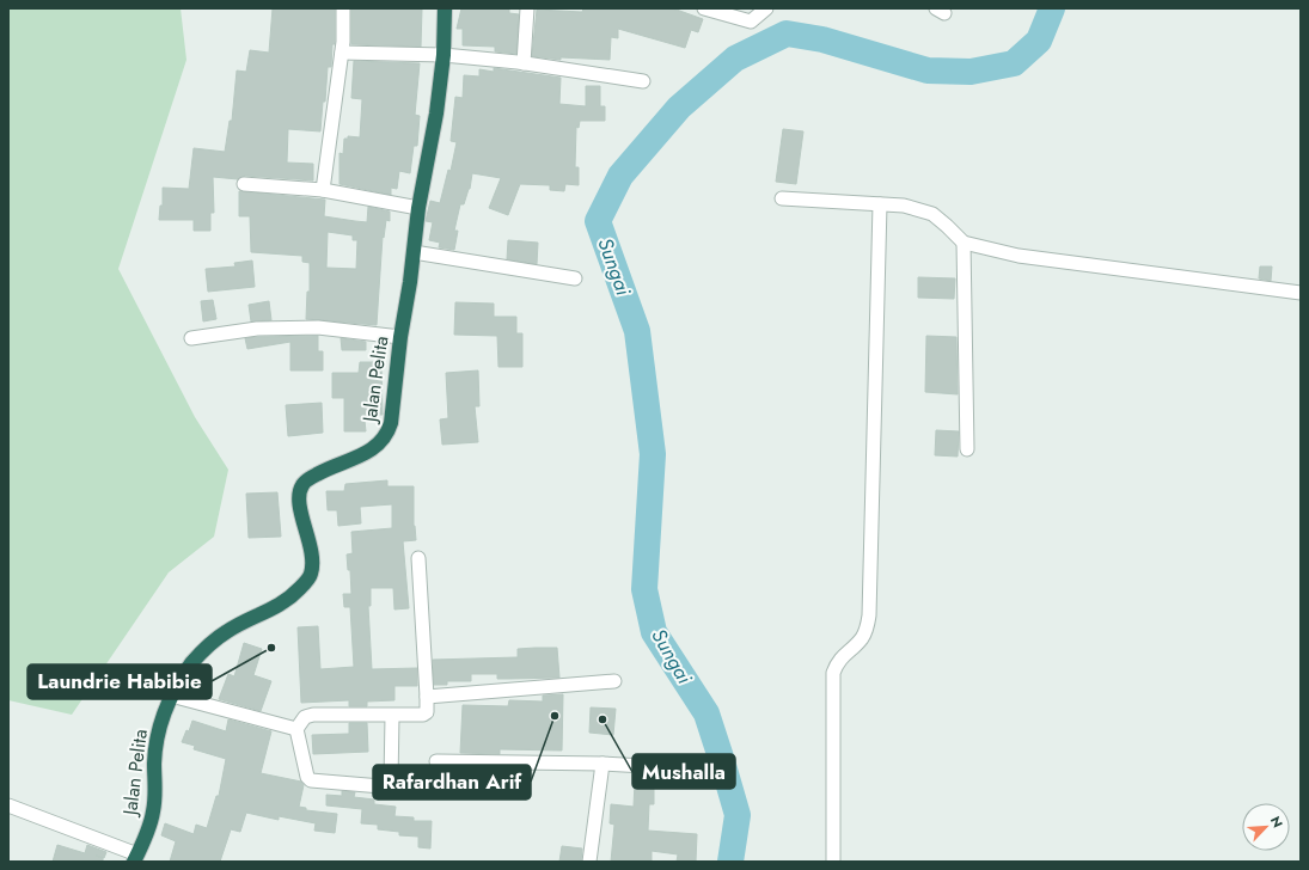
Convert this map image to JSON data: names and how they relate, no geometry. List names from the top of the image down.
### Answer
{
  "streets": {
    "highway": ["Jalan Pelita"]
  },
  "water": ["Sungai"],
  "places": ["Laundrie Habibie", "Rafardhan Arif", "Mushalla"],
  "north": "top right"
}
